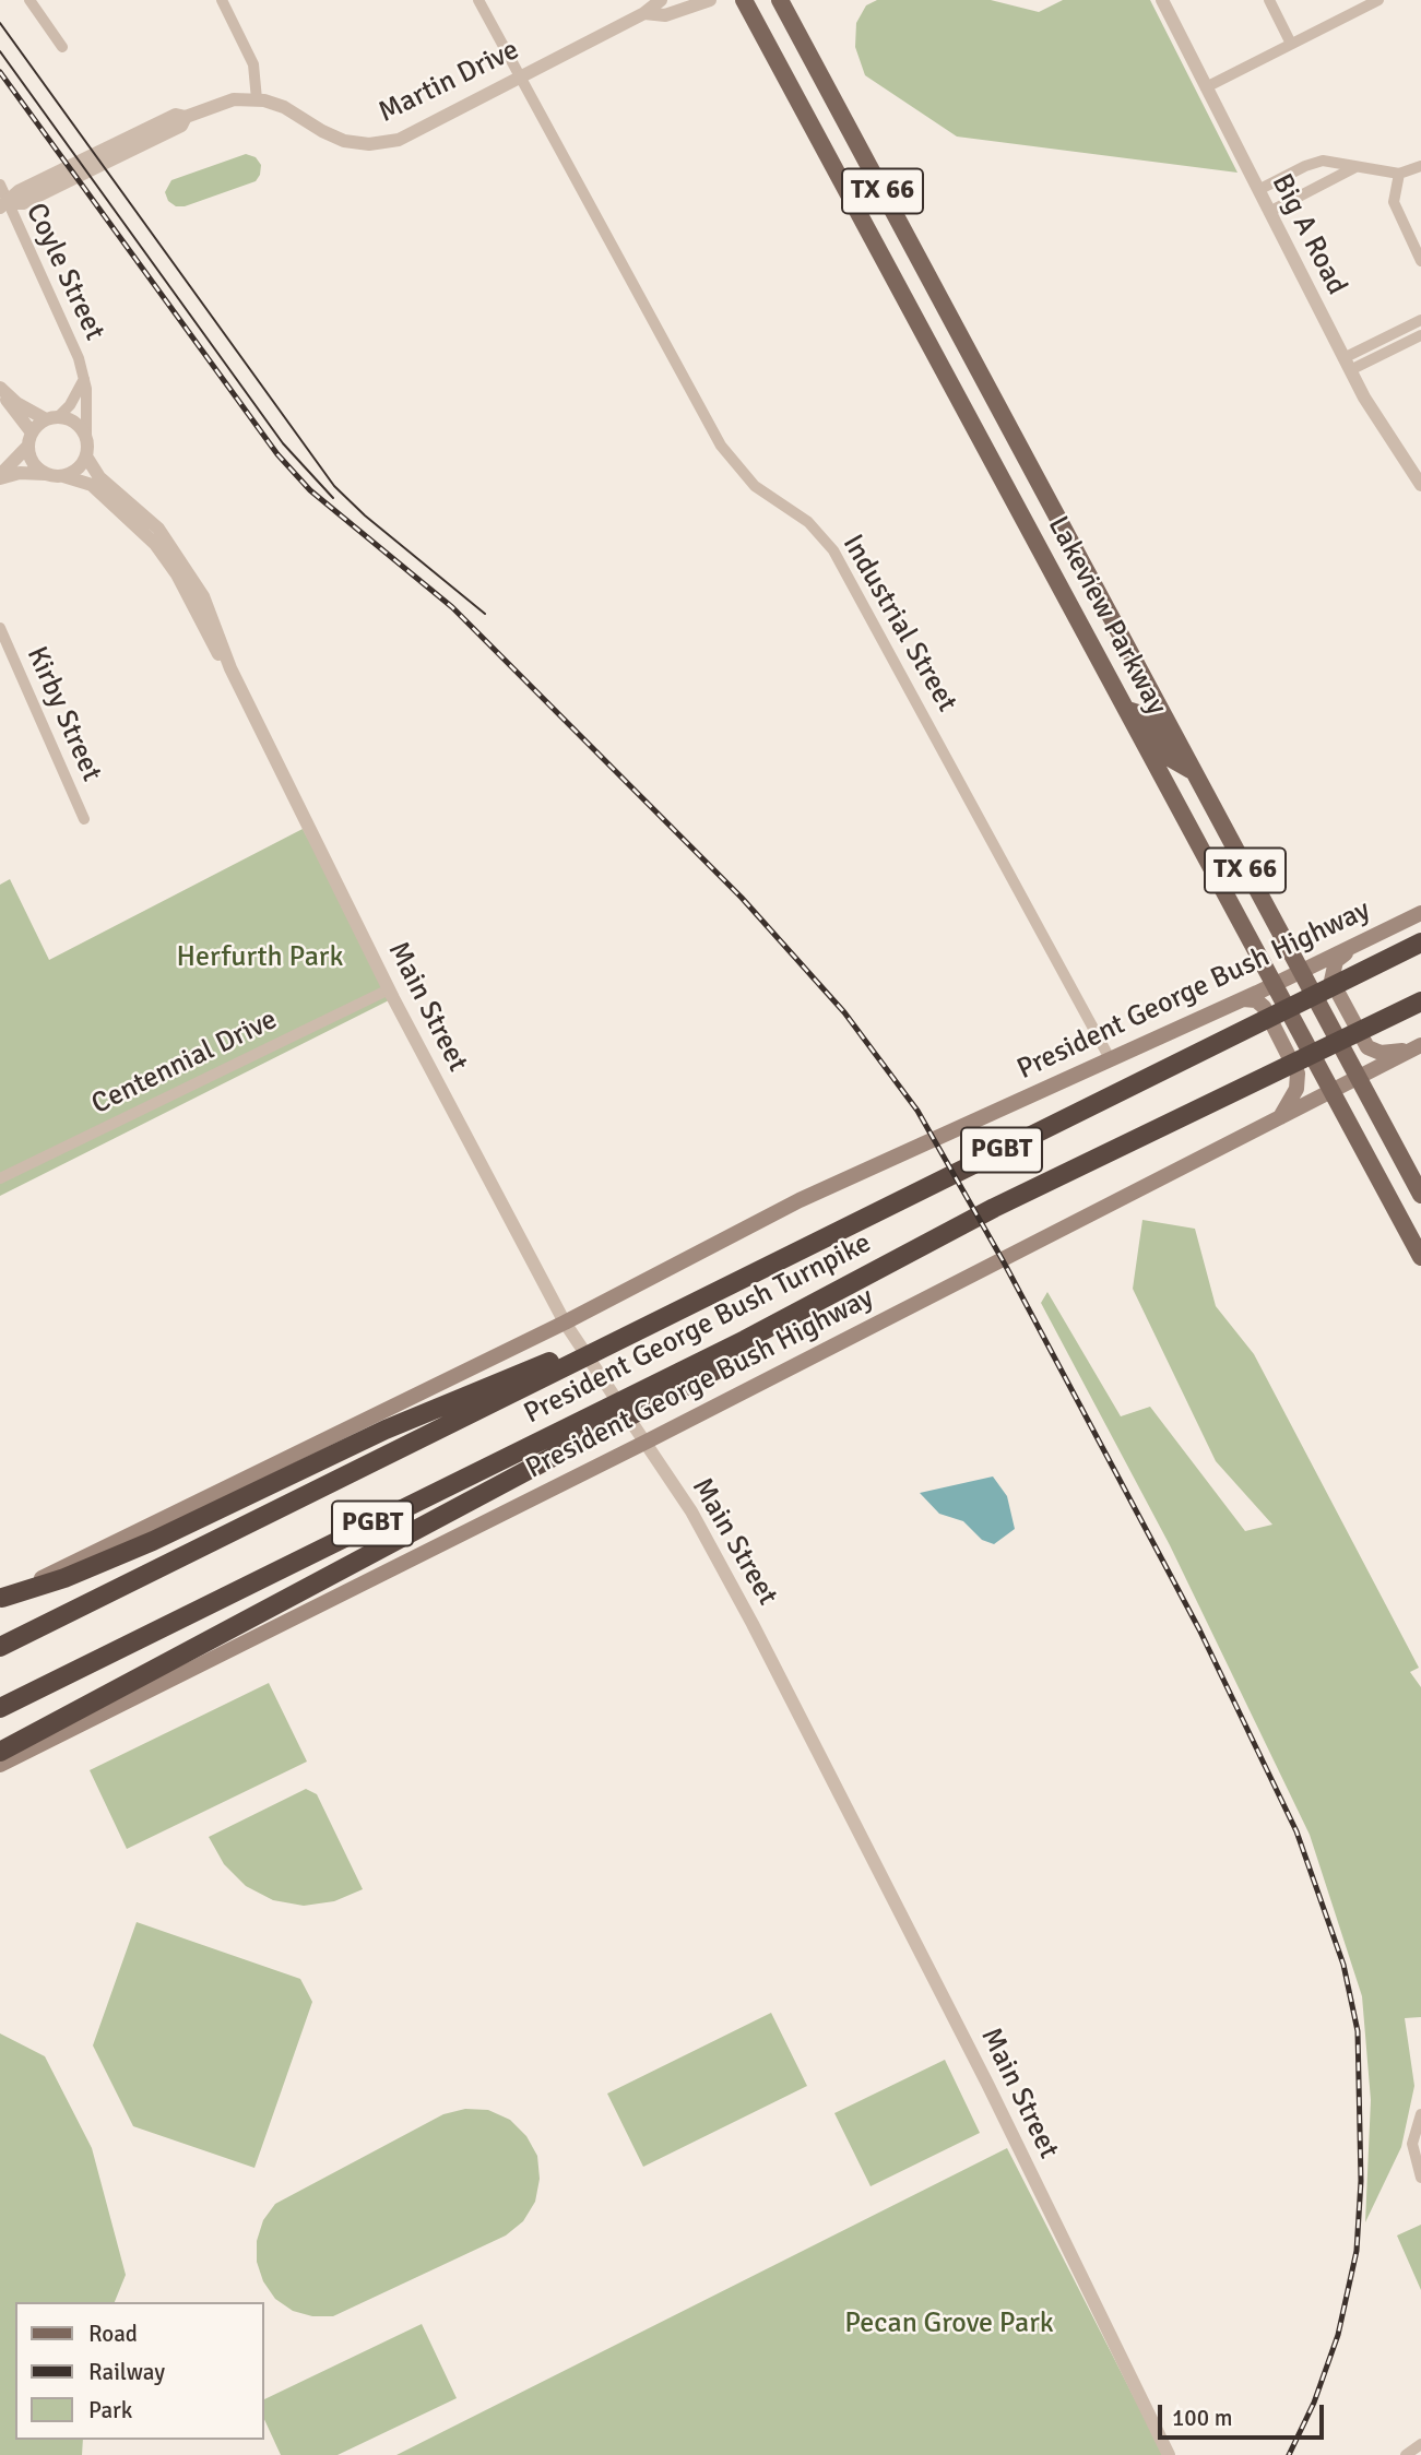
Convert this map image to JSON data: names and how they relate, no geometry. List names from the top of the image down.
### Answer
{
  "streets": {
    "highway": ["PGBT", "President George Bush Turnpike"],
    "main road": ["TX 66", "Lakeview Parkway", "President George Bush Highway"],
    "street": [
      "Martin Drive",
      "Big A Road",
      "Coyle Street",
      "Industrial Street",
      "Kirby Street",
      "Main Street",
      "Centennial Drive"
    ]
  },
  "crossings": [
    ["Martin Drive", "Coyle Street"],
    ["Martin Drive", "Industrial Street"],
    ["Coyle Street", "Main Street"],
    ["Lakeview Parkway", "President George Bush Highway"],
    ["Industrial Street", "President George Bush Highway"],
    ["President George Bush Highway", "Main Street"],
    ["Main Street", "Centennial Drive"]
  ],
  "parks": ["Herfurth Park", "Pecan Grove Park"],
  "legend": ["Road", "Railway", "Park"],
  "scale_bar": "100 m"
}
